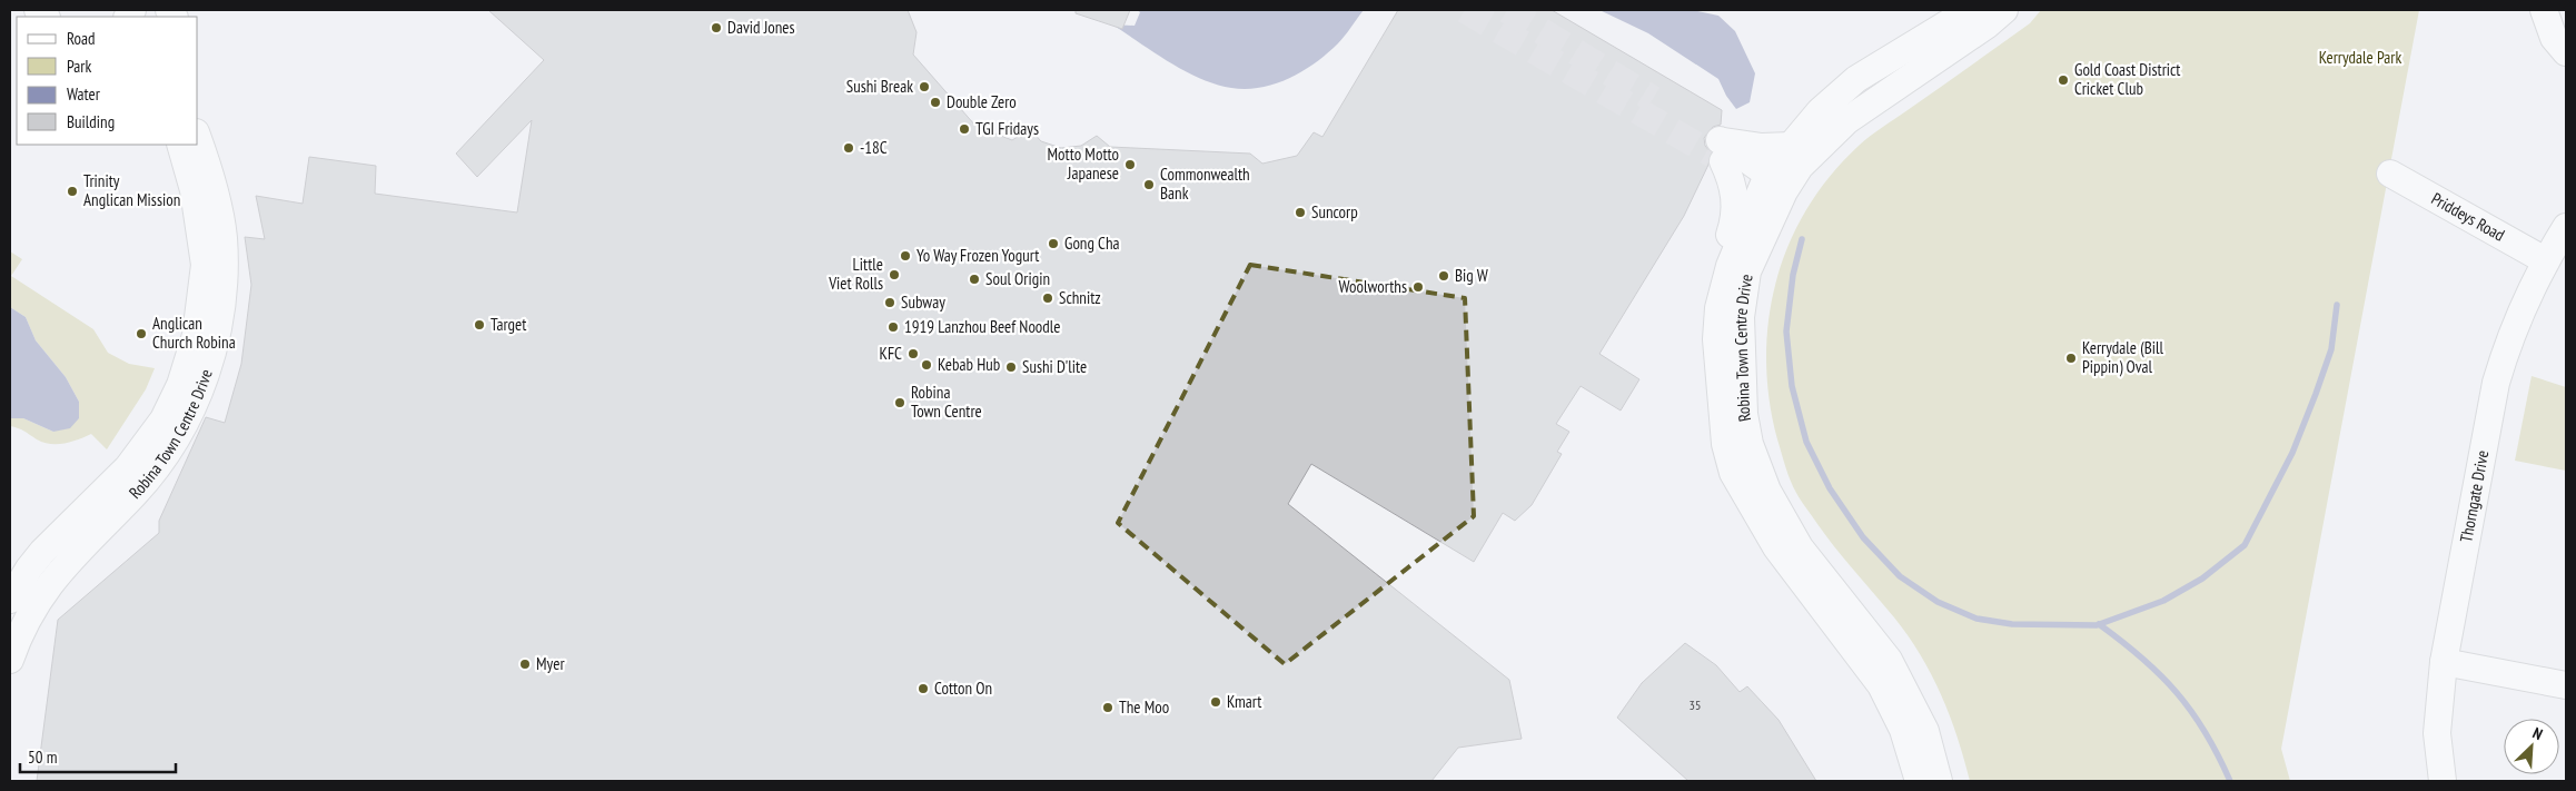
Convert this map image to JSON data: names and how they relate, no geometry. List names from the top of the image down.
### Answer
{
  "streets": {
    "street": ["Priddeys Road", "Robina Town Centre Drive", "Thorngate Drive"]
  },
  "crossings": [
    ["Priddeys Road", "Thorngate Drive"]
  ],
  "parks": ["Kerrydale Park"],
  "places": [
    "David Jones",
    "Gold Coast District Cricket Club",
    "Sushi Break",
    "Double Zero",
    "TGI Fridays",
    "-18C",
    "Motto Motto Japanese",
    "Commonwealth Bank",
    "Trinity Anglican Mission",
    "Suncorp",
    "Gong Cha",
    "Yo Way Frozen Yogurt",
    "Little Viet Rolls",
    "Big W",
    "Soul Origin",
    "Woolworths",
    "Schnitz",
    "Subway",
    "Target",
    "1919 Lanzhou Beef Noodle",
    "Anglican Church Robina",
    "KFC",
    "Kerrydale (Bill Pippin) Oval",
    "Kebab Hub",
    "Sushi D'lite",
    "Robina Town Centre",
    "Myer",
    "Cotton On",
    "Kmart",
    "The Moo"
  ],
  "house_numbers": ["35"],
  "legend": [
    "Road",
    "Park",
    "Water",
    "Building"
  ],
  "scale_bar": "50 m",
  "north": "top right"
}
